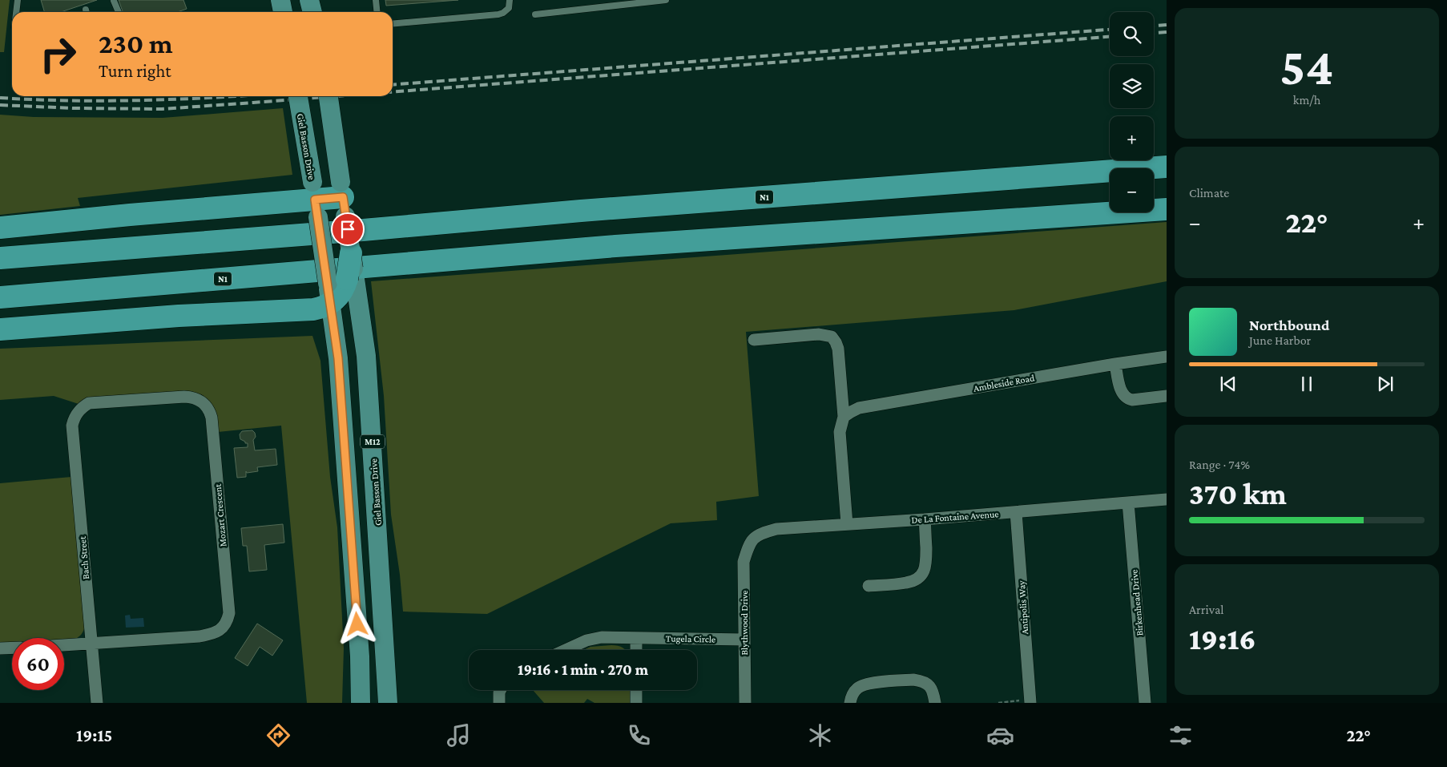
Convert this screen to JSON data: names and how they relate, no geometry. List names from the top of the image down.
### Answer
{
  "streets": {
    "highway": ["N1"],
    "main road": ["Giel Basson Drive", "M12"],
    "street": [
      "Ambleside Road",
      "Mozart Crescent",
      "De La Fontaine Avenue",
      "Bach Street",
      "Birkenhead Drive",
      "Antipolis Way",
      "Blythwood Drive",
      "Tugela Circle"
    ]
  },
  "crossings": [
    ["Mozart Crescent", "Bach Street"],
    ["De La Fontaine Avenue", "Birkenhead Drive"],
    ["De La Fontaine Avenue", "Antipolis Way"],
    ["De La Fontaine Avenue", "Blythwood Drive"],
    ["Blythwood Drive", "Tugela Circle"]
  ],
  "page": {
    "tile": [
      ["54", "km/h"],
      "Climate",
      ["Range · 74%", "370 km"],
      ["Arrival", "19:16"]
    ],
    "map_buttons": ["+", "−"],
    "turn": ["230 m", "Turn right"],
    "heat": ["−", "22°", "+"],
    "song": ["Northbound", "June Harbor"],
    "limit": "60",
    "trip": "19:16 · 1 min · 270 m",
    "tabs": ["19:15", "22°"]
  }
}
